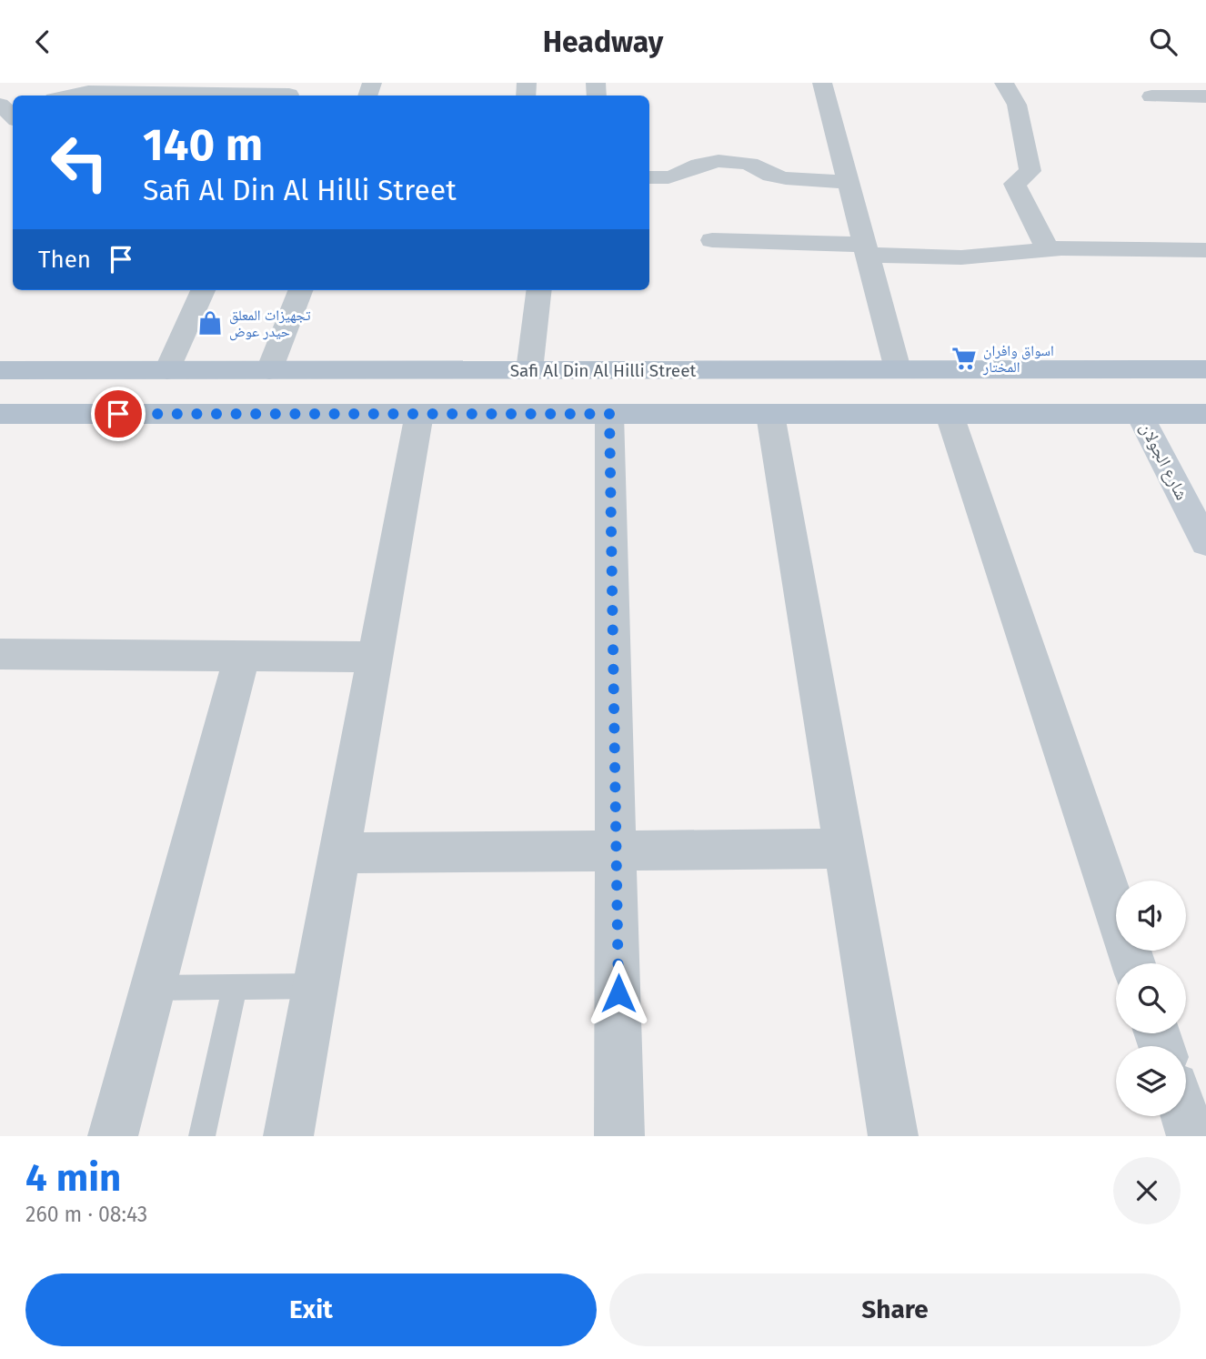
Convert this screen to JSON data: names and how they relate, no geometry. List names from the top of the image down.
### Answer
{
  "streets": {
    "main road": ["Safi Al Din Al Hilli Street"],
    "street": ["شارع الجولان"]
  },
  "places": {
    "shop": ["تجهيزات المعلق حيدر عوض"],
    "supermarket": ["اسواق وافران المختار"]
  },
  "page": {
    "header": "Headway",
    "turn": ["140 m", "Safi Al Din Al Hilli Street"],
    "then": "Then",
    "heading": ["4 min", "260 m · 08:43"],
    "buttons": ["Exit", "Share"]
  }
}
